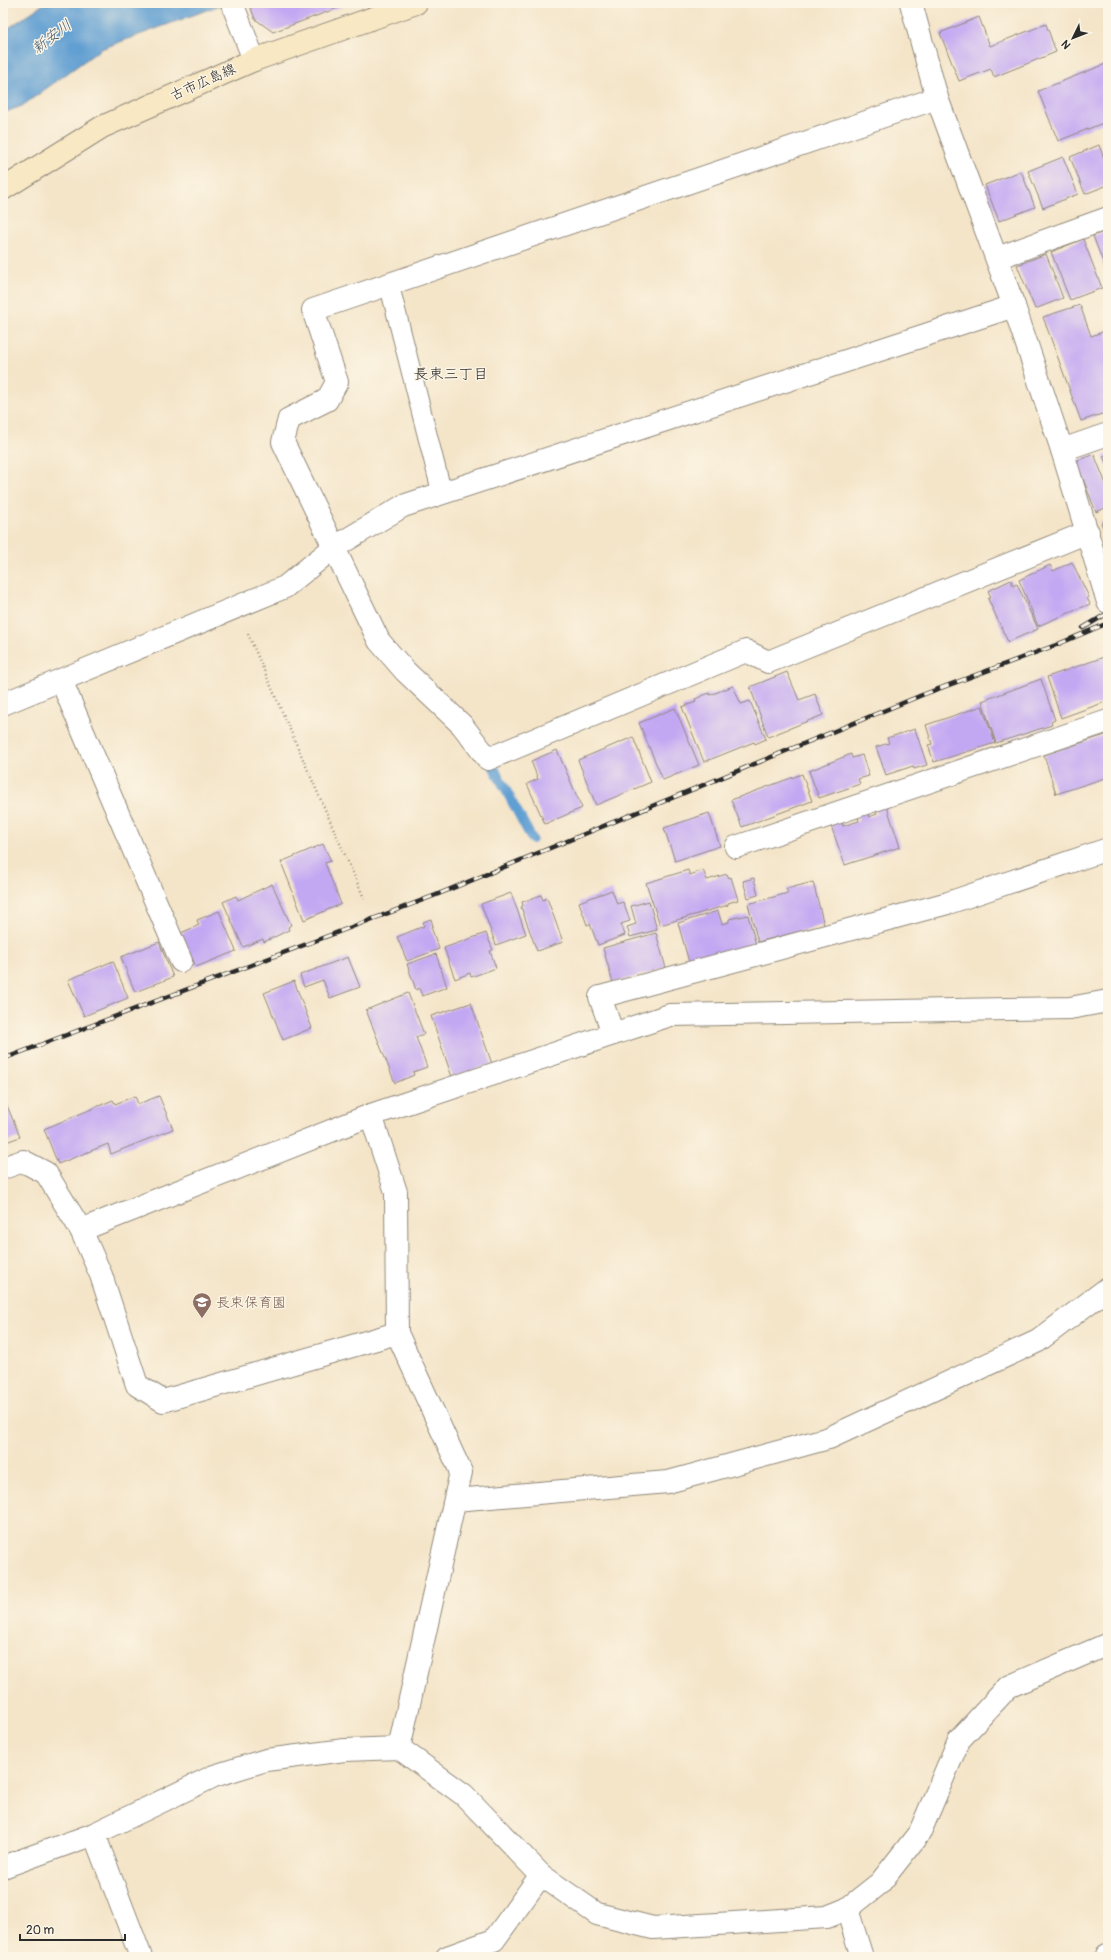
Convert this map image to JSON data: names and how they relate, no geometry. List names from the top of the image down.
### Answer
{
  "streets": {
    "main road": ["古市広島線"]
  },
  "districts": ["長束三丁目"],
  "water": ["新安川"],
  "places": {
    "school or university": ["長束保育園"]
  },
  "scale_bar": "20 m",
  "north": "bottom left"
}
